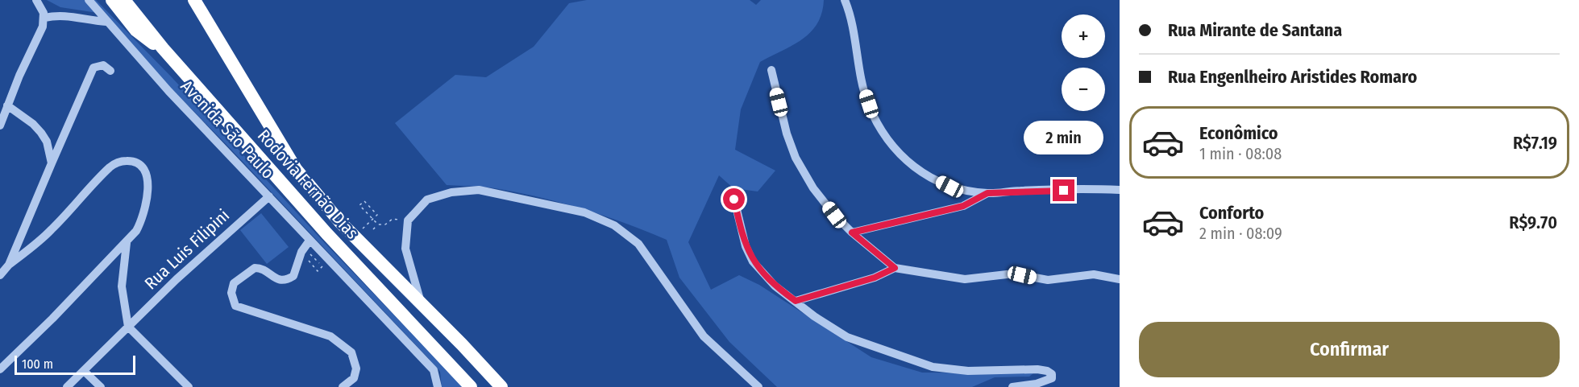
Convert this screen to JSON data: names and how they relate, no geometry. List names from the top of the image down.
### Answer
{
  "streets": {
    "highway": ["Rodovia Fernão Dias"],
    "street": ["Avenida São Paulo", "Rua Luis Filipini"]
  },
  "crossings": [
    ["Avenida São Paulo", "Rua Luis Filipini"]
  ],
  "scale_bar": "100 m",
  "page": {
    "banner": ["Rua Mirante de Santana", "Rua Engenlheiro Aristides Romaro"],
    "map_buttons": ["+", "−"],
    "list": [
      {
        "name": "Econômico",
        "note": "1 min · 08:08",
        "value": "R$7.19"
      },
      {
        "name": "Conforto",
        "note": "2 min · 08:09",
        "value": "R$9.70"
      }
    ],
    "bubble": "2 min",
    "buttons": "Confirmar",
    "scale": "100 m"
  }
}
